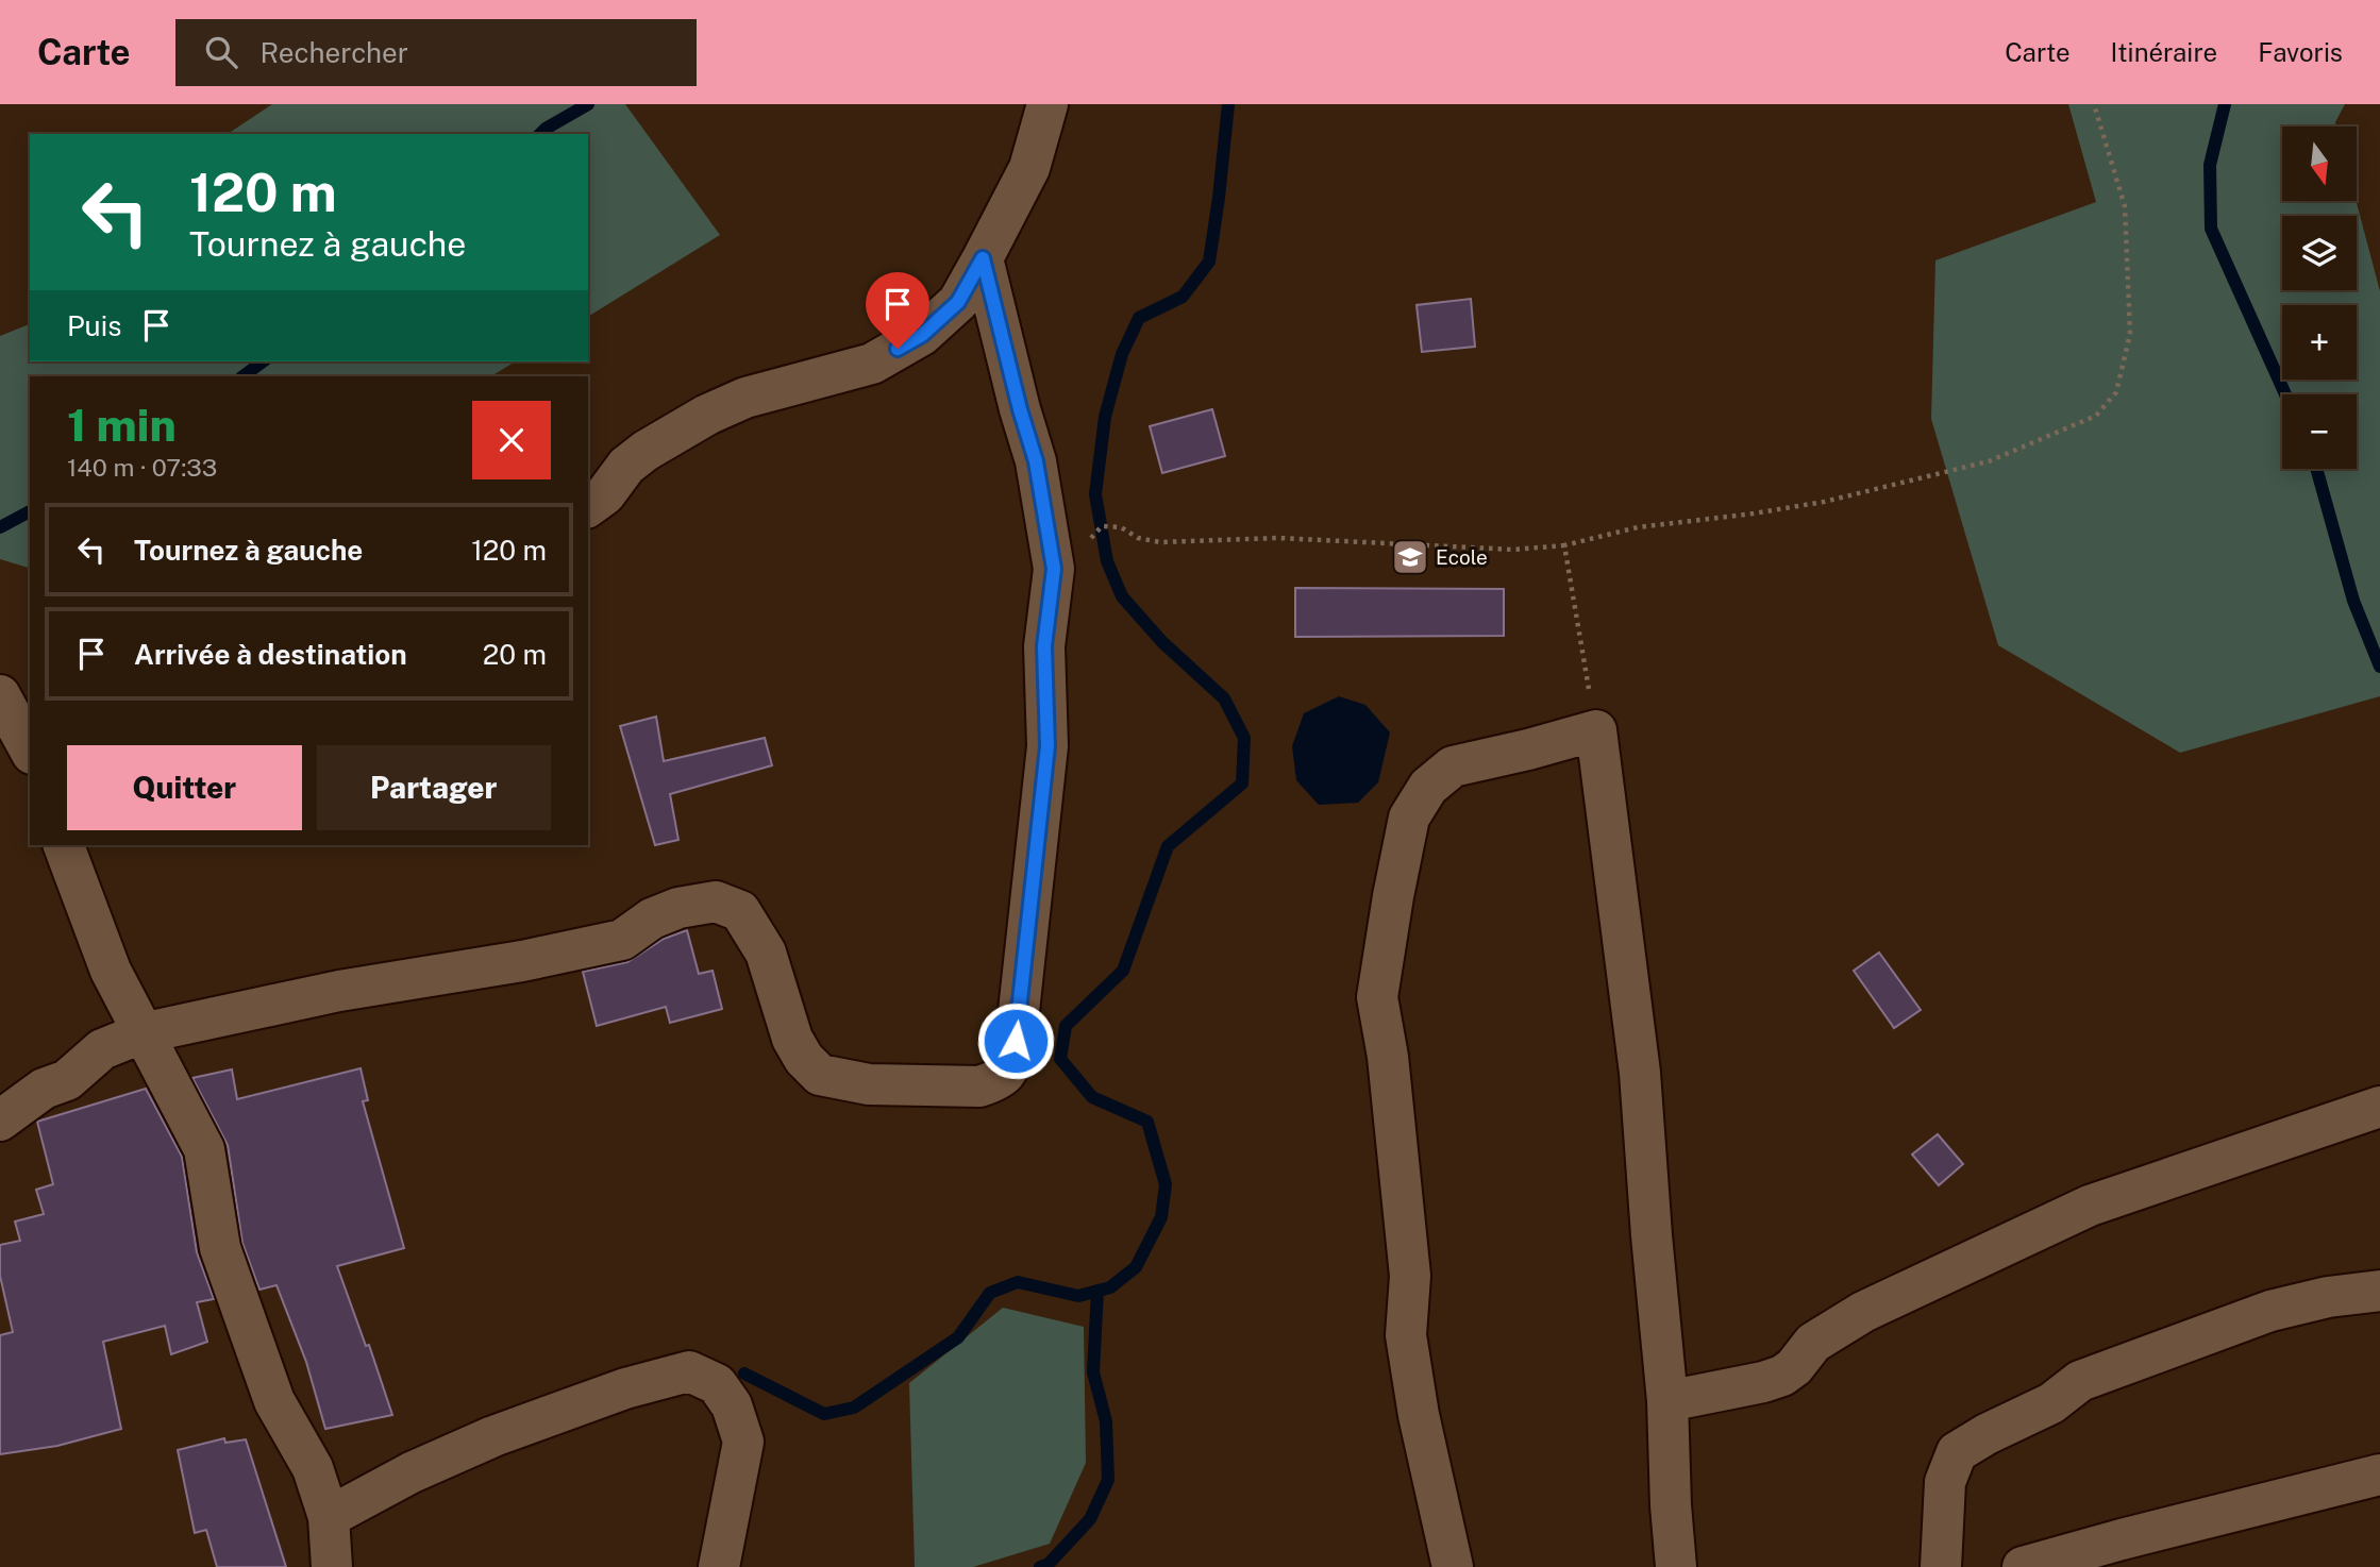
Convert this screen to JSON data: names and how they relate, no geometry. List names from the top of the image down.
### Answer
{
  "places": {
    "school or university": ["Ecole"]
  },
  "north": "bottom",
  "page": {
    "header": "Carte",
    "search": "Rechercher",
    "nav": ["Carte", "Itinéraire", "Favoris"],
    "map_buttons": ["+", "−"],
    "turn": ["120 m", "Tournez à gauche"],
    "then": "Puis",
    "heading": ["1 min", "140 m · 07:33"],
    "list": [
      {
        "name": "Tournez à gauche",
        "value": "120 m"
      },
      {
        "name": "Arrivée à destination",
        "value": "20 m"
      }
    ],
    "buttons": ["Quitter", "Partager"]
  }
}
